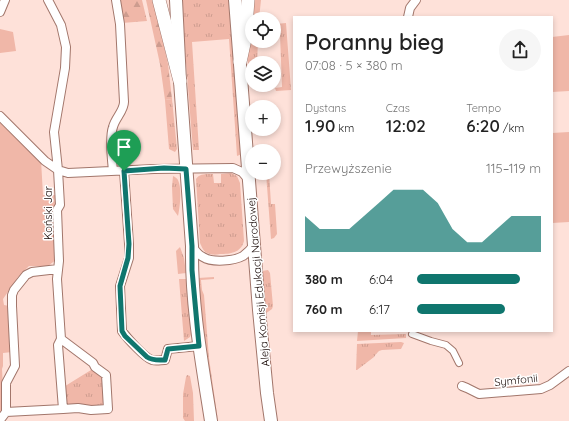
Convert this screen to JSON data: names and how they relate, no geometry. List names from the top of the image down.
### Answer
{
  "streets": {
    "main road": ["Aleja Komisji Edukacji Narodowej"],
    "street": ["Koński Jar", "Symfonii"]
  },
  "page": {
    "map_buttons": ["+", "−"],
    "heading": ["Poranny bieg", "07:08 · 5 × 380 m"],
    "stats": [
      ["Dystans", "1.90 km"],
      ["Czas", "12:02"],
      ["Tempo", "6:20 /km"]
    ],
    "chart": ["Przewyższenie", "115–119 m"],
    "list": [
      {
        "name": "380 m",
        "note": "6:04"
      },
      {
        "name": "760 m",
        "note": "6:17"
      }
    ]
  }
}
